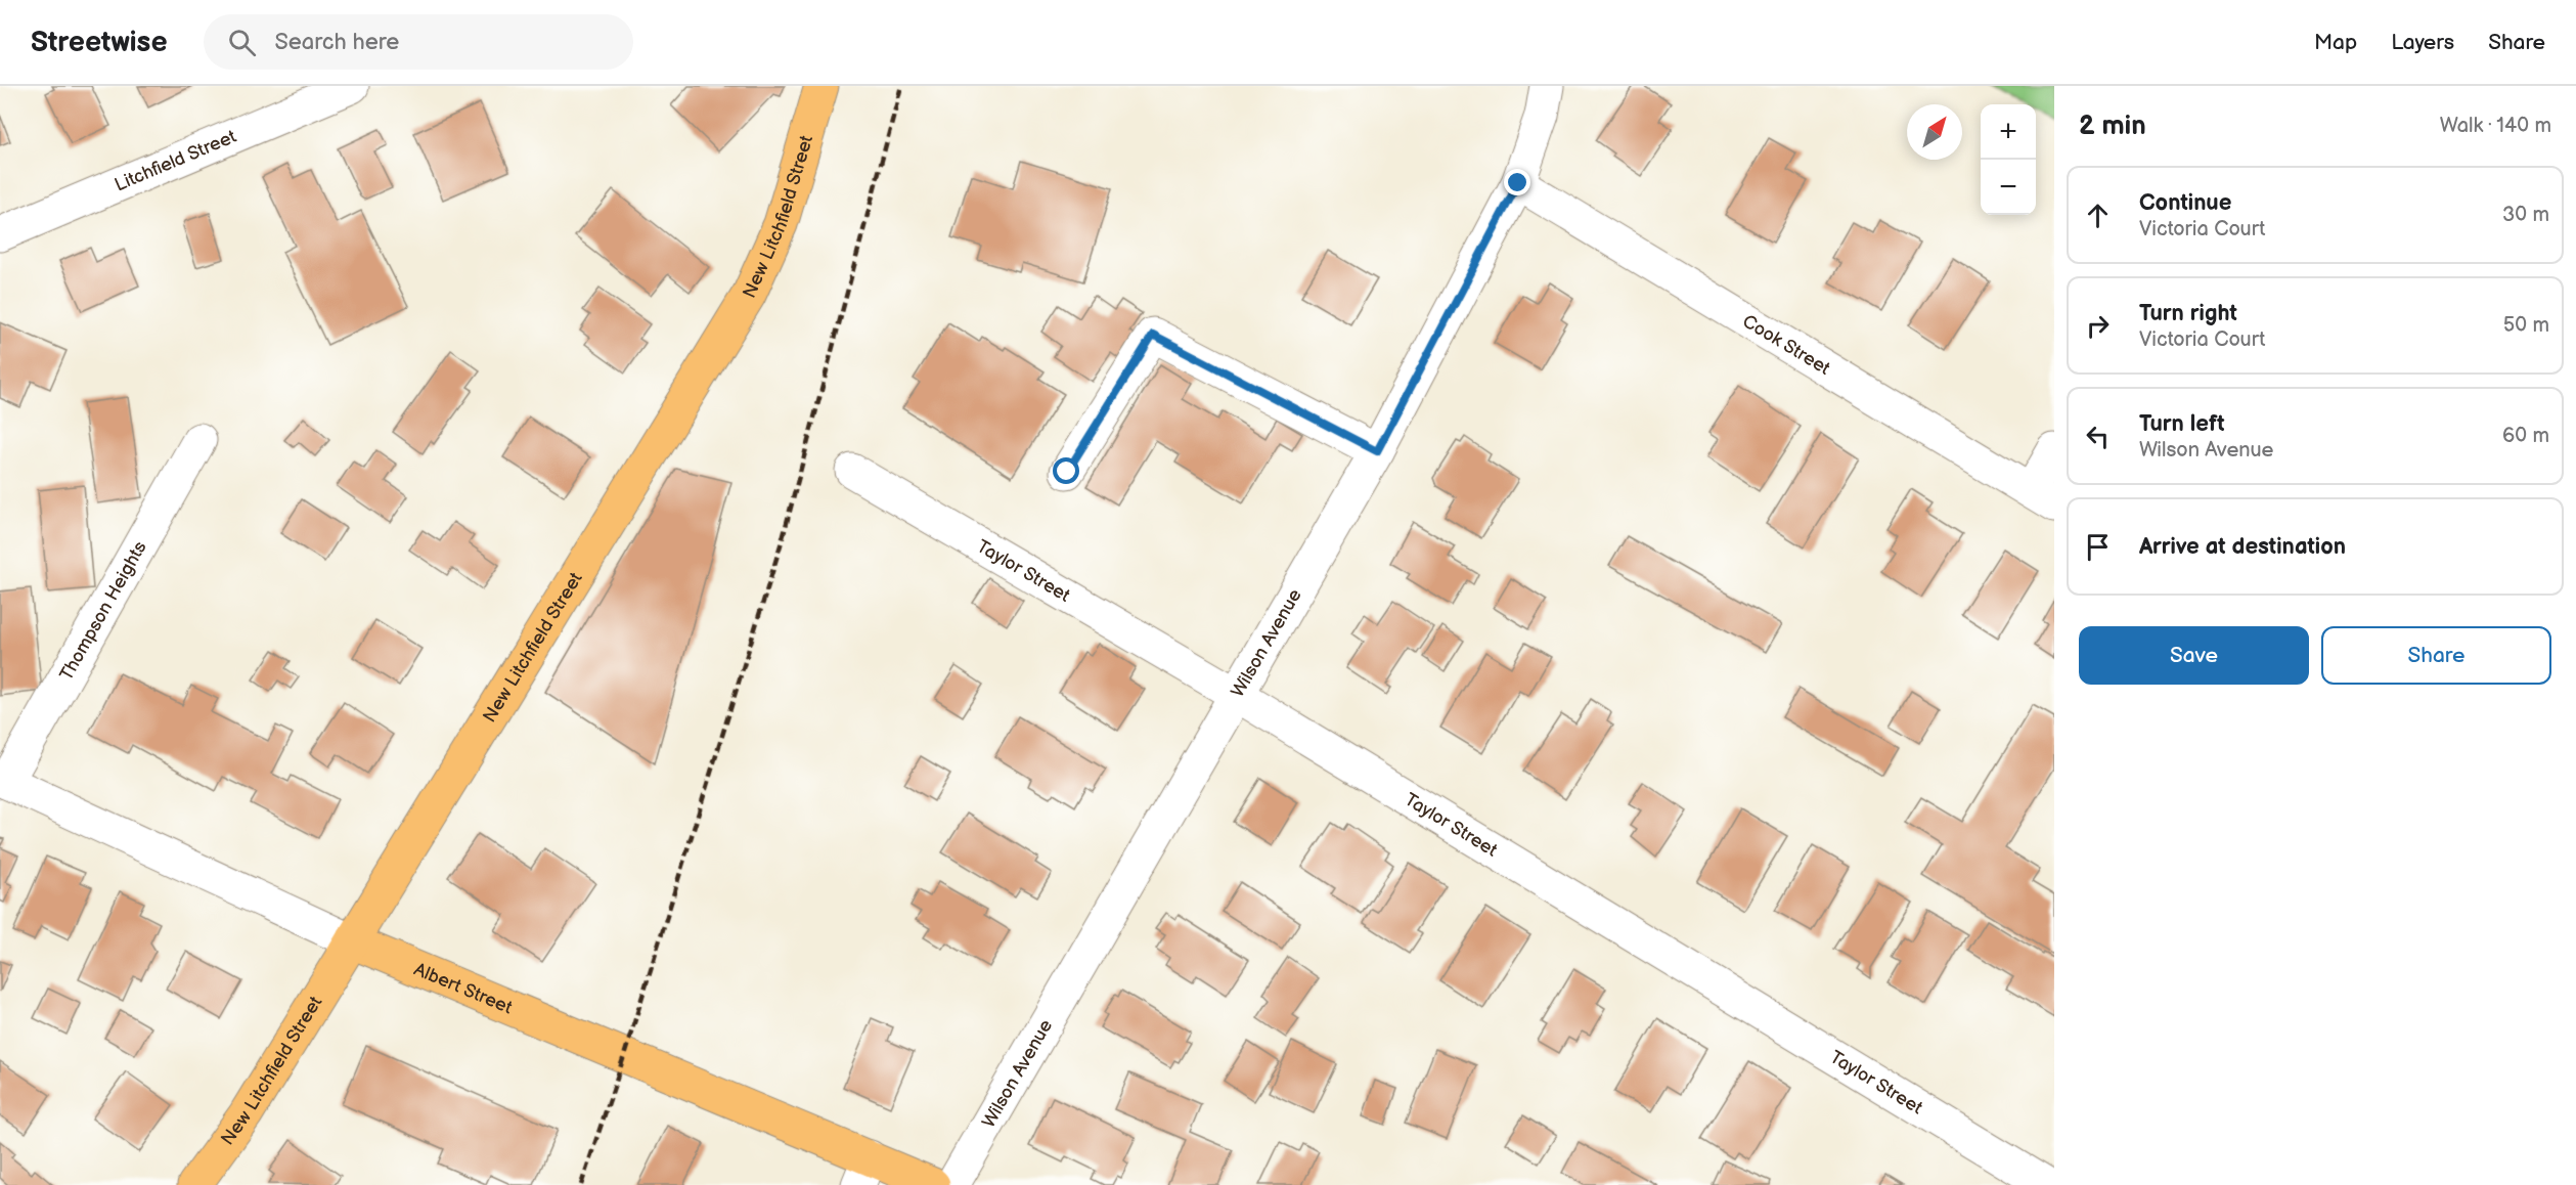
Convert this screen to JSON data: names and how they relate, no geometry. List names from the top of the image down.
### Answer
{
  "streets": {
    "main road": ["New Litchfield Street", "Albert Street"],
    "street": [
      "Litchfield Street",
      "Cook Street",
      "Taylor Street",
      "Thompson Heights",
      "Wilson Avenue"
    ]
  },
  "crossings": [
    ["New Litchfield Street", "Albert Street"],
    ["Cook Street", "Wilson Avenue"],
    ["Taylor Street", "Wilson Avenue"],
    ["Thompson Heights", "Albert Street"]
  ],
  "north": "top right",
  "page": {
    "header": "Streetwise",
    "search": "Search here",
    "nav": ["Map", "Layers", "Share"],
    "heading": ["2 min", "Walk · 140 m"],
    "map_buttons": ["+", "−"],
    "list": [
      ["Continue", "Victoria Court", "30 m"],
      ["Turn right", "Victoria Court", "50 m"],
      ["Turn left", "Wilson Avenue", "60 m"],
      "Arrive at destination"
    ],
    "buttons": ["Save", "Share"]
  }
}
